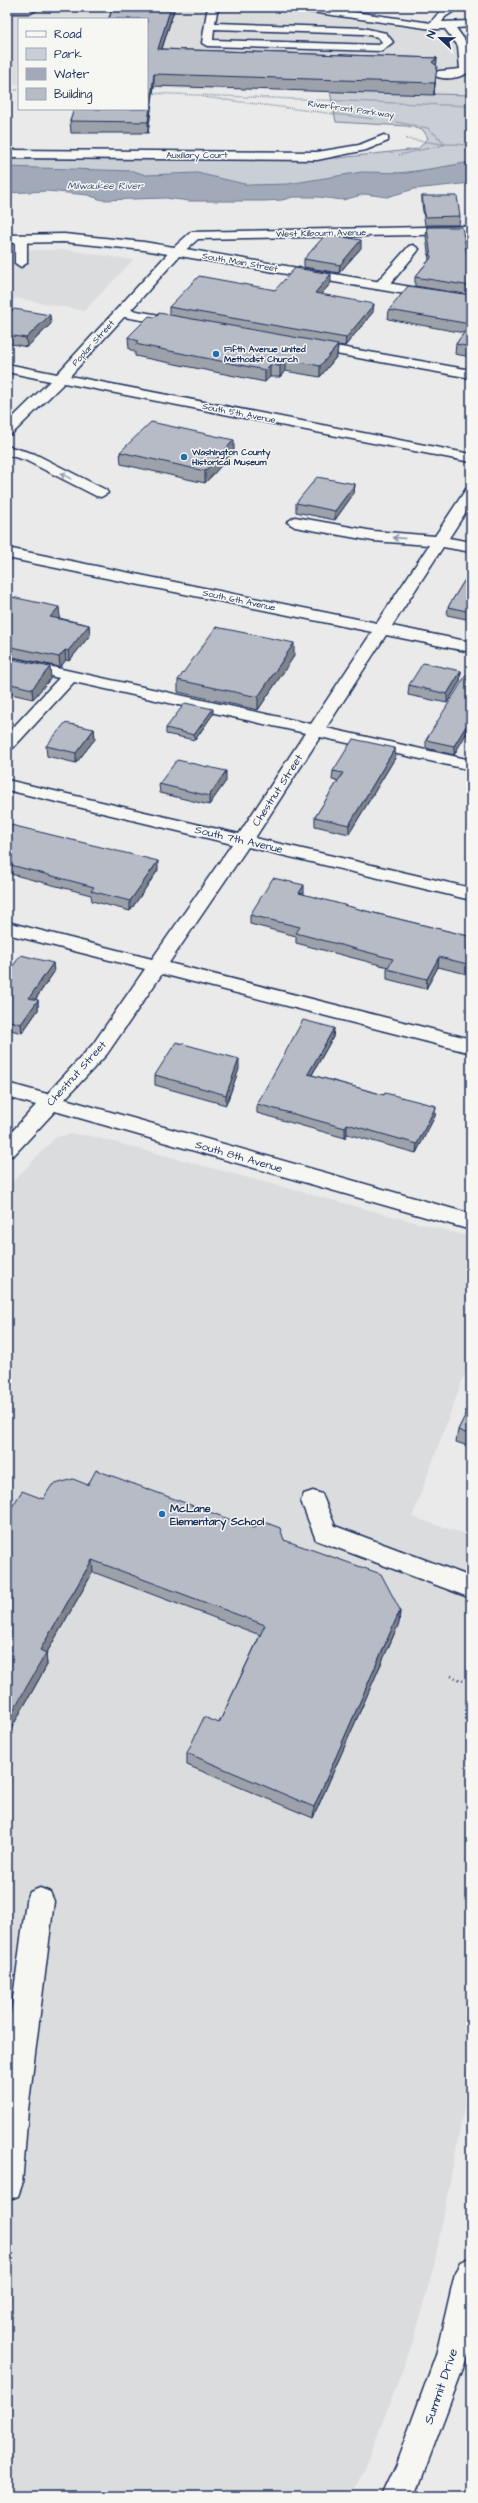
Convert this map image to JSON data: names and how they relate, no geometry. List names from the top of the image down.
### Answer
{
  "streets": {
    "street": [
      "Auxillary Court",
      "West Kilbourn Avenue",
      "South Main Street",
      "Poplar Street",
      "South 5th Avenue",
      "South 6th Avenue",
      "Chestnut Street",
      "South 7th Avenue",
      "South 8th Avenue",
      "Summit Drive"
    ],
    "path": ["Riverfront Parkway"]
  },
  "crossings": [
    ["Riverfront Parkway", "Auxillary Court"],
    ["West Kilbourn Avenue", "South Main Street"],
    ["West Kilbourn Avenue", "Poplar Street"],
    ["South Main Street", "Poplar Street"],
    ["Poplar Street", "South 5th Avenue"],
    ["South 6th Avenue", "Chestnut Street"],
    ["Chestnut Street", "South 7th Avenue"],
    ["Chestnut Street", "South 8th Avenue"]
  ],
  "water": ["Milwaukee River"],
  "places": ["Fifth Avenue United Methodist Church", "Washington County Historical Museum", "McLane Elementary School"],
  "legend": [
    "Road",
    "Park",
    "Water",
    "Building"
  ],
  "north": "left"
}
